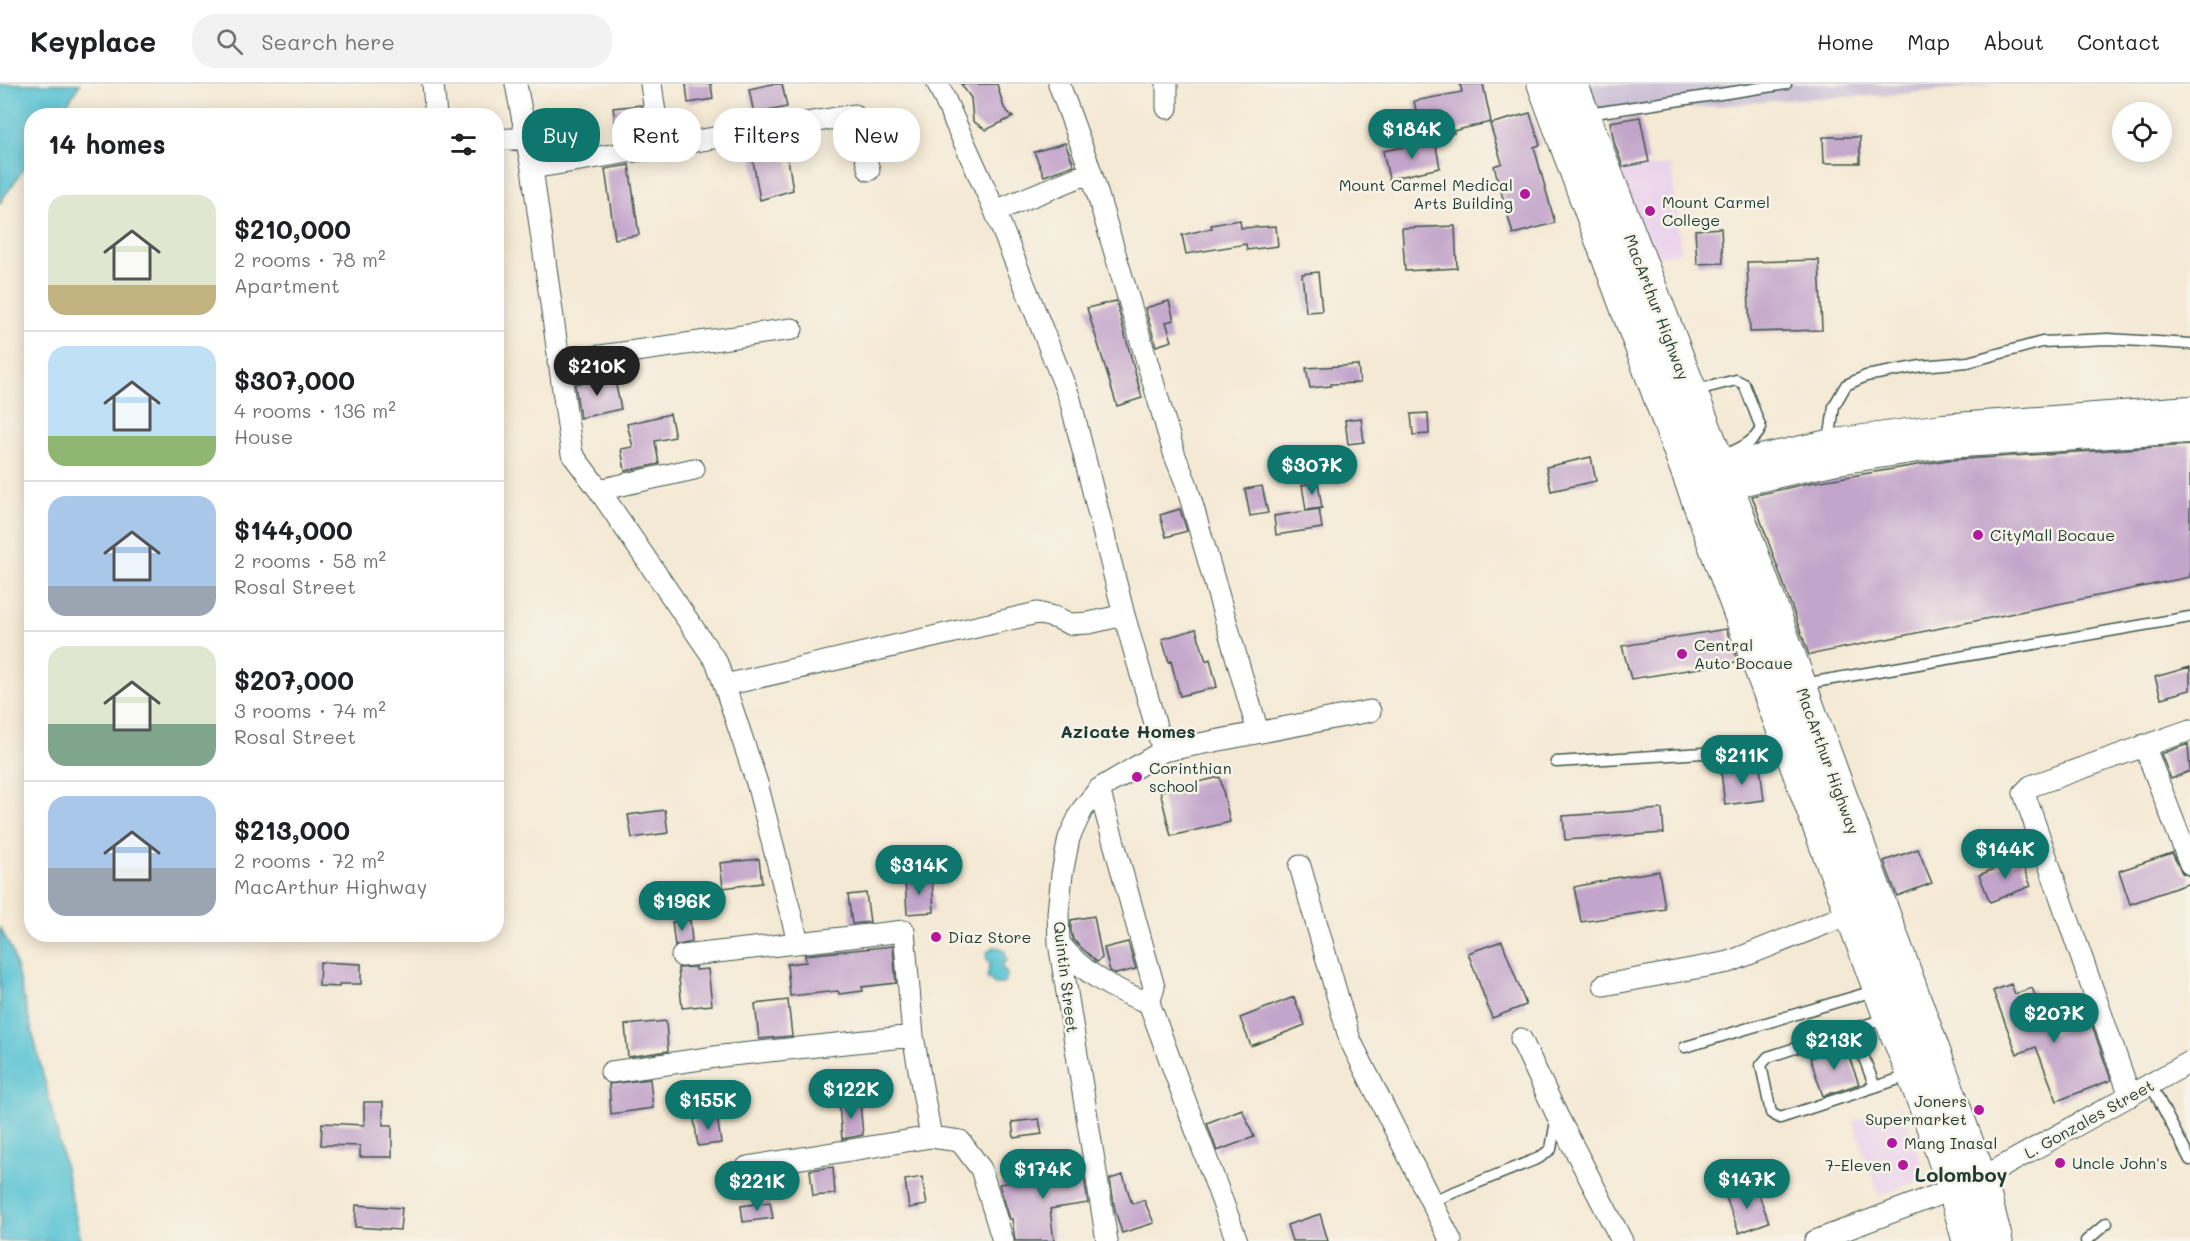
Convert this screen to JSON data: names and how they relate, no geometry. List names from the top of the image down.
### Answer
{
  "streets": {
    "highway": ["MacArthur Highway"],
    "street": ["Quintin Street", "L. Gonzales Street"]
  },
  "crossings": [
    ["MacArthur Highway", "L. Gonzales Street"]
  ],
  "districts": ["Azicate Homes", "Lolomboy"],
  "places": [
    "Mount Carmel Medical Arts Building",
    "Mount Carmel College",
    "CityMall Bocaue",
    "Central Auto Bocaue",
    "Corinthian school",
    "Diaz Store",
    "Joners Supermarket",
    "Mang Inasal",
    "Uncle John's",
    "7-Eleven"
  ],
  "page": {
    "header": "Keyplace",
    "search": "Search here",
    "nav": [
      "Home",
      "Map",
      "About",
      "Contact"
    ],
    "chip": [
      "Buy",
      "Rent",
      "Filters",
      "New"
    ],
    "heading": "14 homes",
    "price": [
      "$184K",
      "$210K",
      "$307K",
      "$211K",
      "$144K",
      "$314K",
      "$196K",
      "$207K",
      "$213K",
      "$122K",
      "$155K",
      "$174K",
      "$147K",
      "$221K"
    ],
    "list": [
      {
        "name": "$210,000",
        "note": "2 rooms · 78 m² · Apartment"
      },
      {
        "name": "$307,000",
        "note": "4 rooms · 136 m² · House"
      },
      {
        "name": "$144,000",
        "note": "2 rooms · 58 m² · Rosal Street"
      },
      {
        "name": "$207,000",
        "note": "3 rooms · 74 m² · Rosal Street"
      },
      {
        "name": "$213,000",
        "note": "2 rooms · 72 m² · MacArthur Highway"
      }
    ]
  }
}
